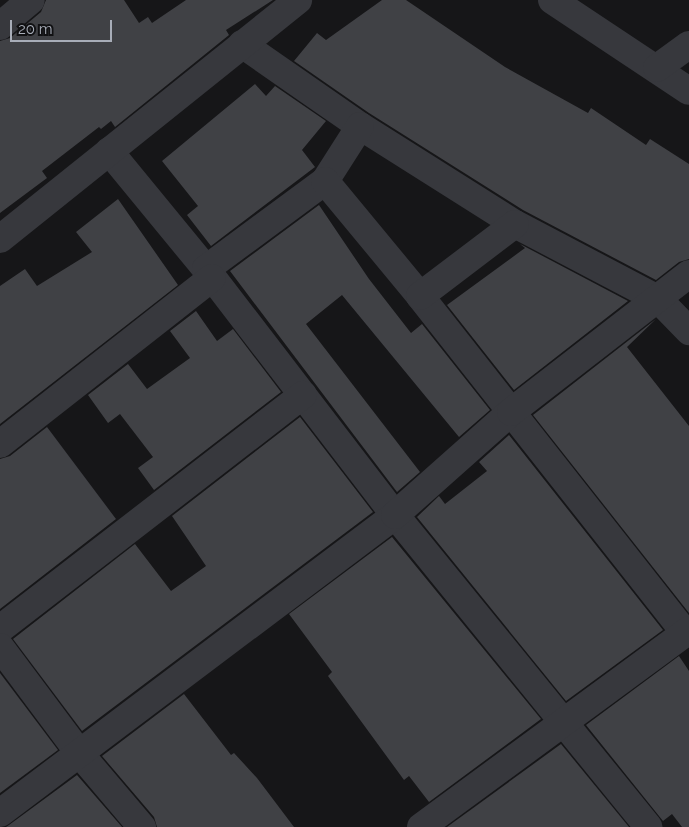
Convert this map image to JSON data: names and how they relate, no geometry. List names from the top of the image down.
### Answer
{
  "scale_bar": "20 m"
}
